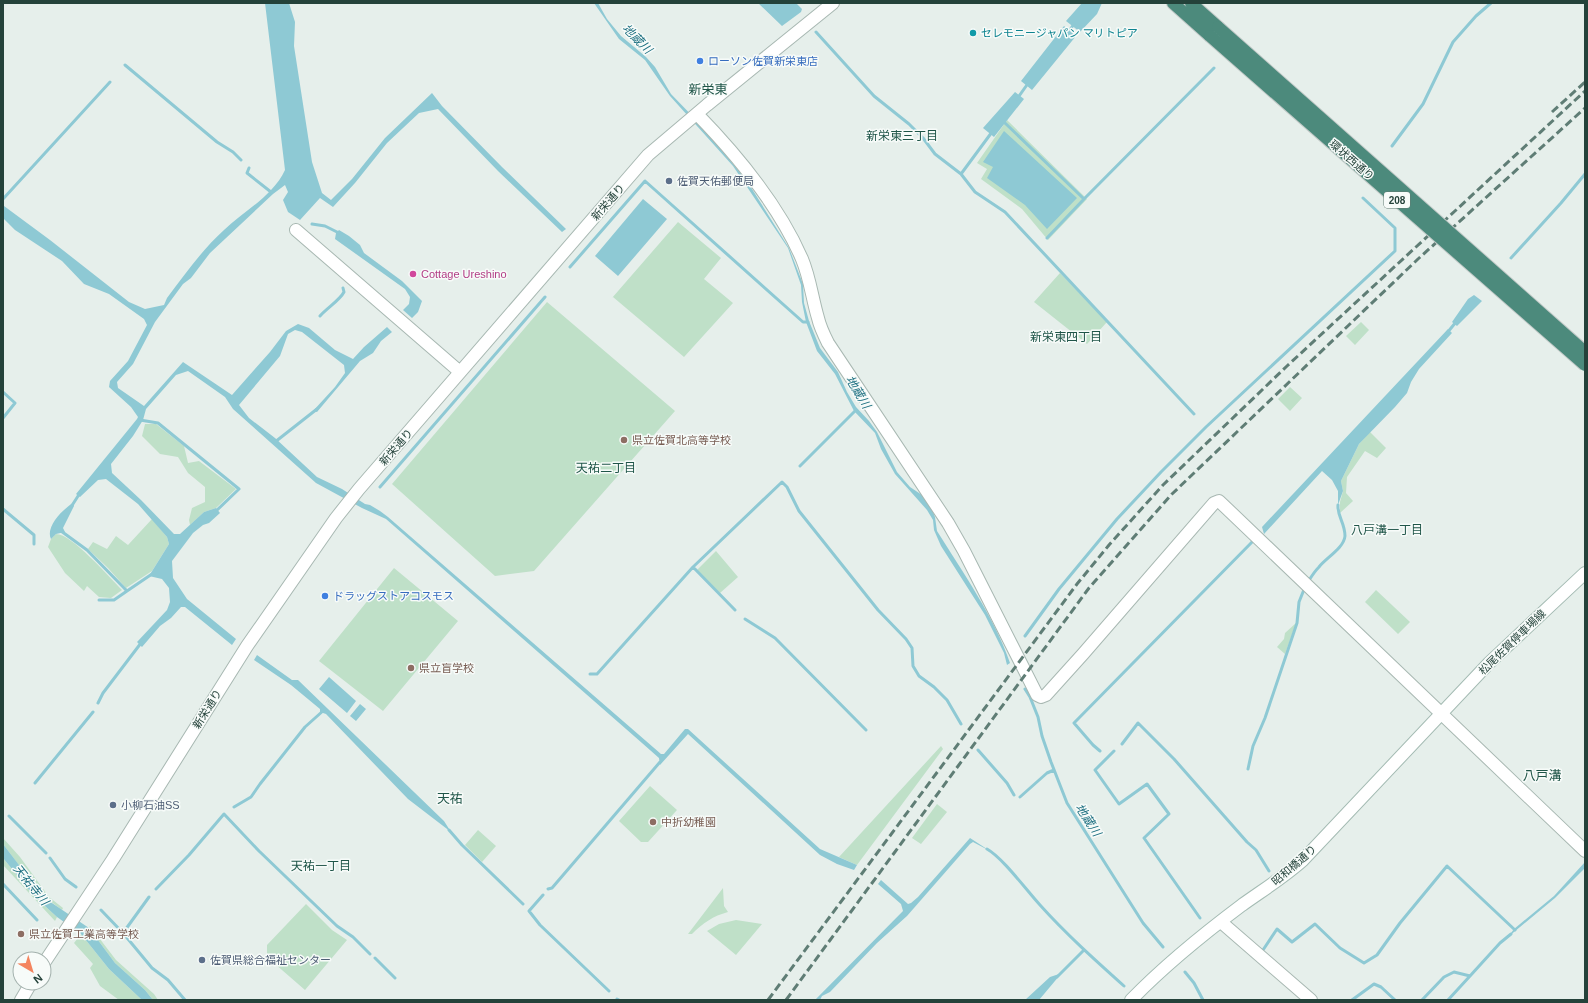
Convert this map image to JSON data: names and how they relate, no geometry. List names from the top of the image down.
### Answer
{
  "streets": {
    "highway": ["環状西通り", "208"],
    "street": ["新栄通り", "松尾佐賀停車場線", "昭和橋通り"]
  },
  "crossings": [
    ["松尾佐賀停車場線", "昭和橋通り"]
  ],
  "districts": [
    "新栄東",
    "新栄東三丁目",
    "新栄東四丁目",
    "天祐二丁目",
    "八戸溝一丁目",
    "八戸溝",
    "天祐",
    "天祐一丁目"
  ],
  "water": ["地蔵川", "天祐寺川"],
  "places": [
    "セレモニージャパン マリトピア",
    "ローソン佐賀新栄東店",
    "佐賀天佑郵便局",
    "Cottage Ureshino",
    "県立佐賀北高等学校",
    "ドラッグストアコスモス",
    "県立盲学校",
    "小柳石油SS",
    "中折幼稚園",
    "県立佐賀工業高等学校",
    "佐賀県総合福祉センター"
  ],
  "north": "bottom right"
}
